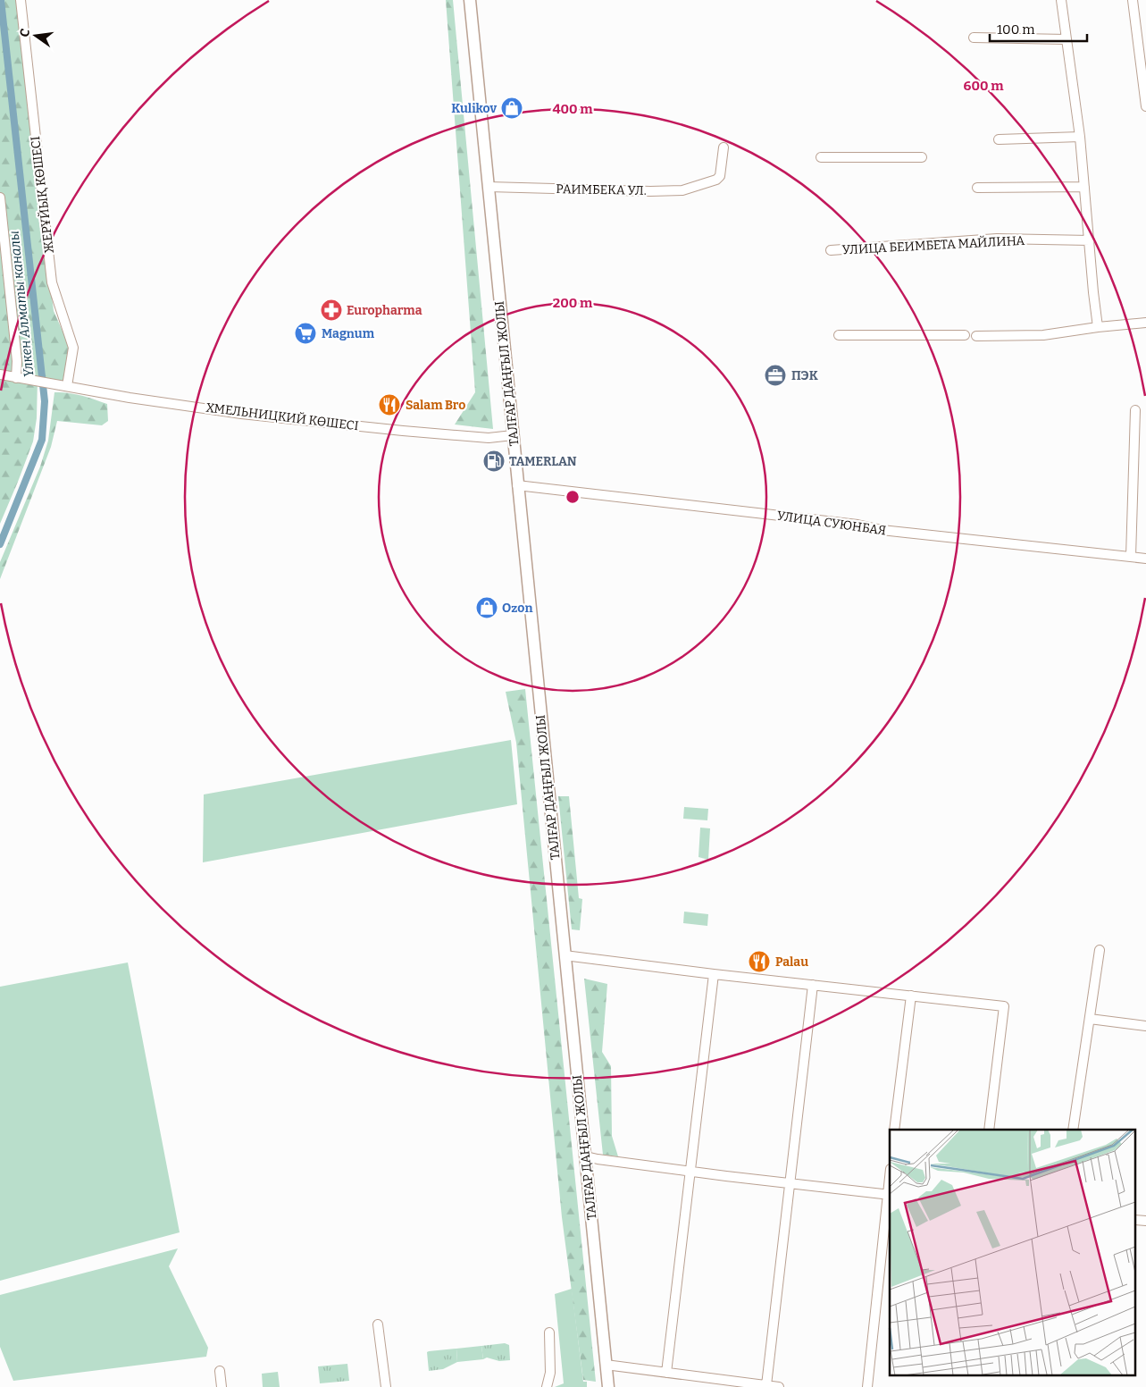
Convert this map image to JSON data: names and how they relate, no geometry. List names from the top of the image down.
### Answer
{
  "streets": {
    "main road": ["ТАЛҒАР ДАҢҒЫЛ ЖОЛЫ"],
    "street": [
      "РАИМБЕКА УЛ.",
      "ЖЕРҰЙЫҚ КӨШЕСІ",
      "УЛИЦА БЕИМБЕТА МАЙЛИНА",
      "ХМЕЛЬНИЦКИЙ КӨШЕСІ",
      "УЛИЦА СУЮНБАЯ"
    ]
  },
  "crossings": [
    ["РАИМБЕКА УЛ.", "ТАЛҒАР ДАҢҒЫЛ ЖОЛЫ"],
    ["ЖЕРҰЙЫҚ КӨШЕСІ", "ХМЕЛЬНИЦКИЙ КӨШЕСІ"],
    ["ТАЛҒАР ДАҢҒЫЛ ЖОЛЫ", "ХМЕЛЬНИЦКИЙ КӨШЕСІ"],
    ["ТАЛҒАР ДАҢҒЫЛ ЖОЛЫ", "УЛИЦА СУЮНБАЯ"]
  ],
  "water": ["Үлкен Алматы каналы"],
  "places": {
    "shop": ["Kulikov", "Ozon"],
    "pharmacy": ["Europharma"],
    "supermarket": ["Magnum"],
    "office": ["ПЭК"],
    "restaurant": ["Salam Bro", "Palau"],
    "fuel station": ["TAMERLAN"]
  },
  "scale_bar": "100 m",
  "north": "left",
  "rings": ["600 m", "400 m", "200 m"]
}
